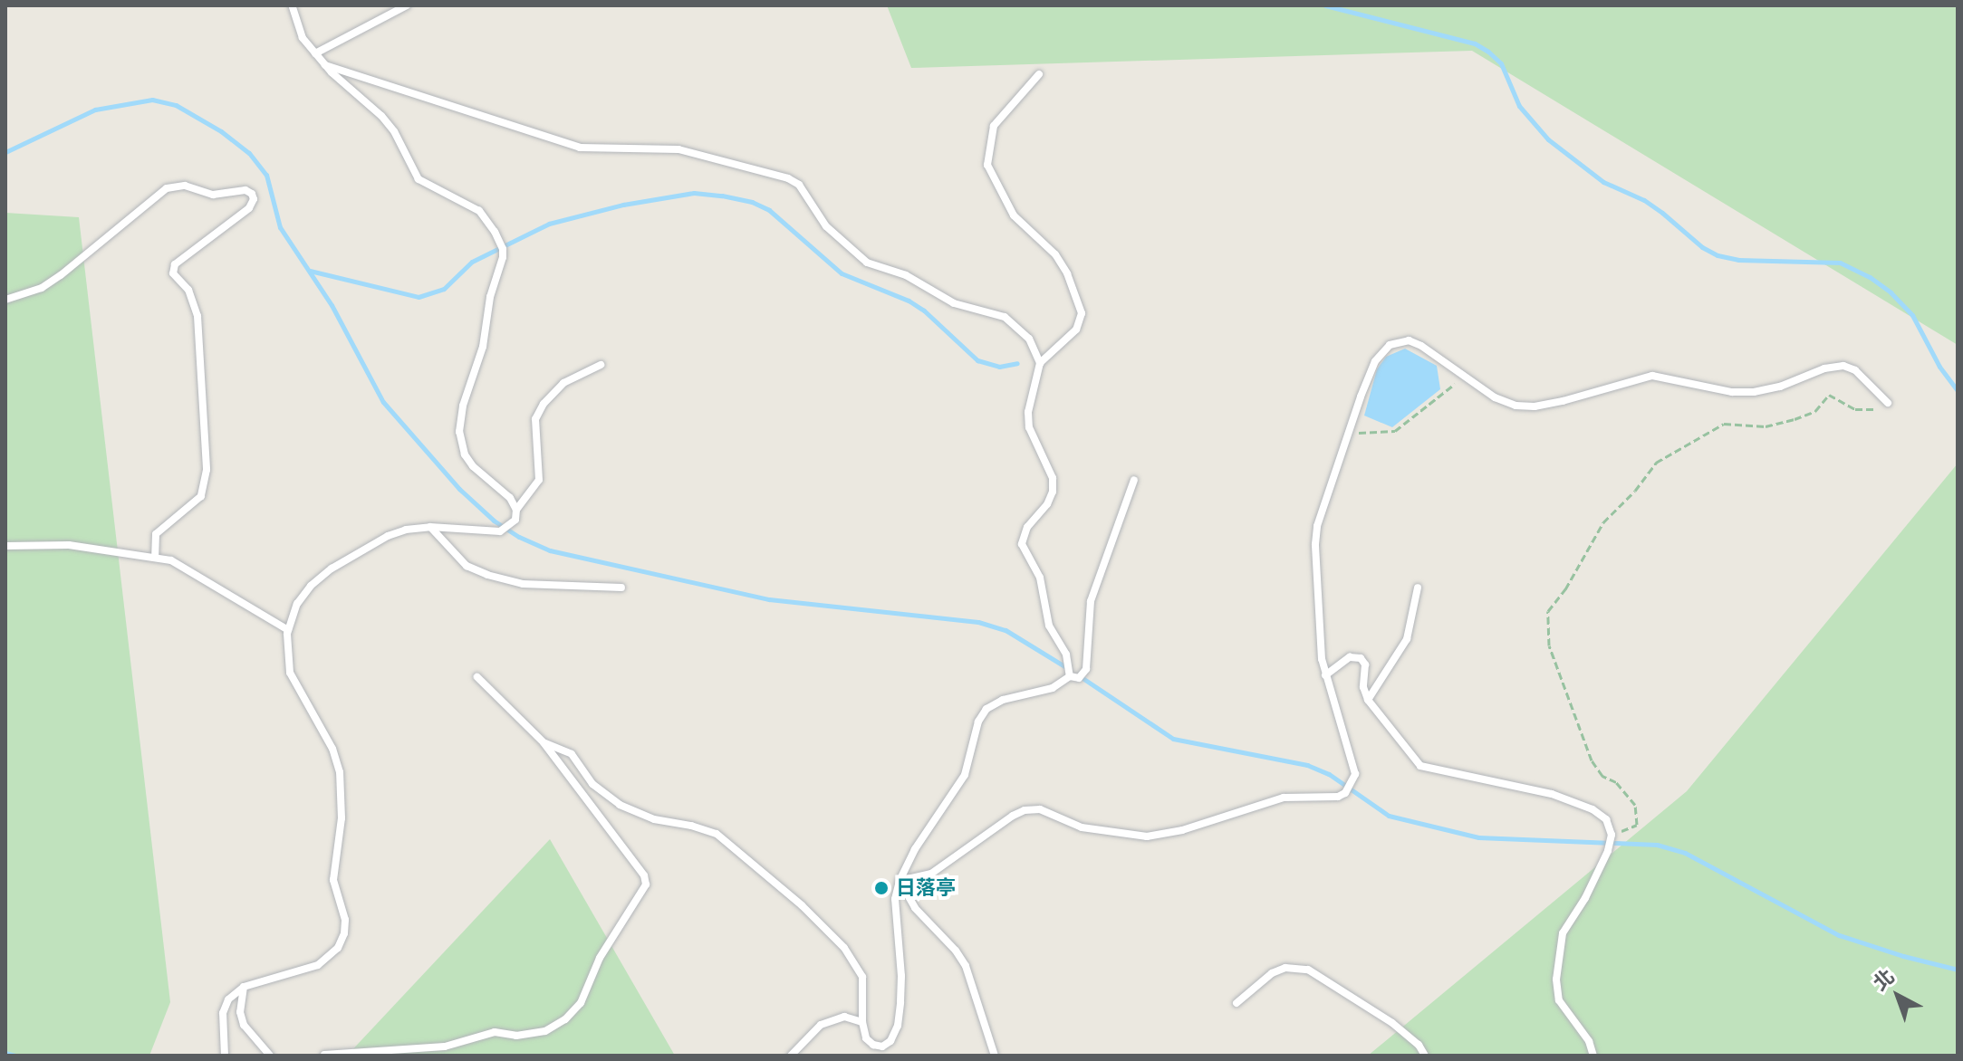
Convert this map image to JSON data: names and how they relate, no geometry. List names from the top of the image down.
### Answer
{
  "places": ["日落亭"],
  "north": "top left"
}
